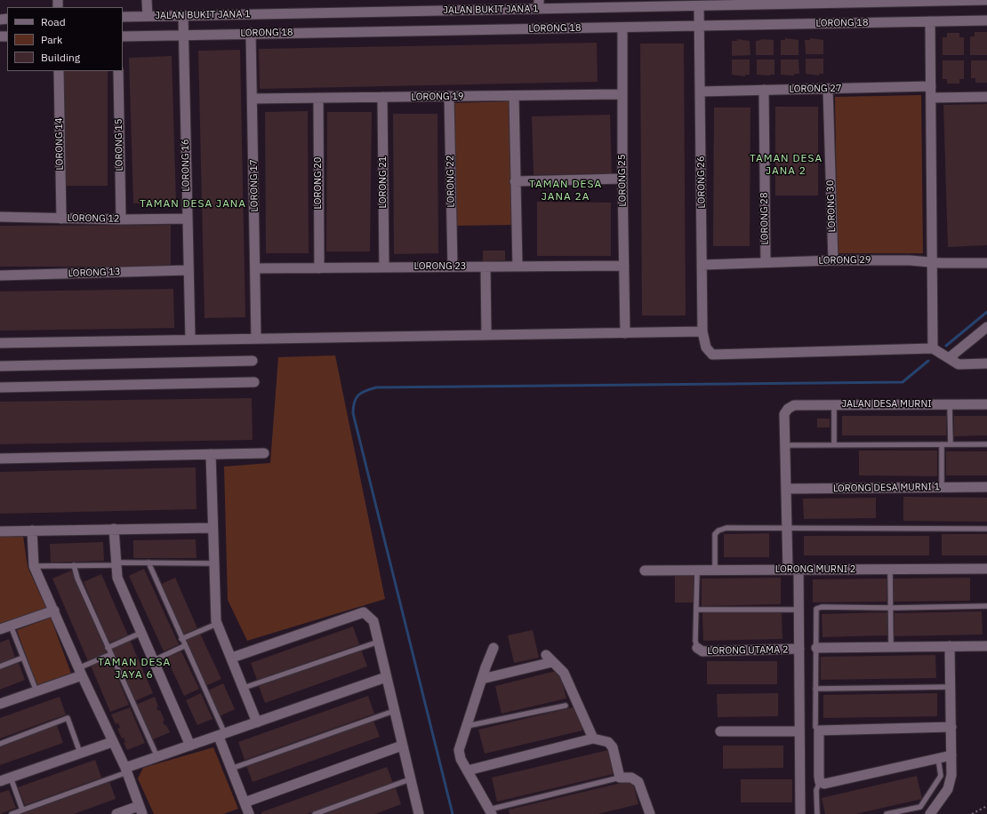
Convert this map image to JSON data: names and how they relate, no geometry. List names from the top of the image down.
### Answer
{
  "streets": {
    "street": [
      "JALAN BUKIT JANA 1",
      "LORONG 18",
      "LORONG 27",
      "LORONG 19",
      "LORONG 14",
      "LORONG 15",
      "LORONG 16",
      "LORONG 25",
      "LORONG 22",
      "LORONG 21",
      "LORONG 26",
      "LORONG 20",
      "LORONG 17",
      "LORONG 30",
      "LORONG 12",
      "LORONG 28",
      "LORONG 29",
      "LORONG 23",
      "LORONG 13",
      "JALAN DESA MURNI",
      "LORONG DESA MURNI 1",
      "LORONG MURNI 2",
      "LORONG UTAMA 2"
    ]
  },
  "crossings": [
    ["JALAN BUKIT JANA 1", "LORONG 16"],
    ["JALAN BUKIT JANA 1", "LORONG 26"],
    ["LORONG 18", "LORONG 16"],
    ["LORONG 18", "LORONG 25"],
    ["LORONG 18", "LORONG 26"],
    ["LORONG 18", "LORONG 17"],
    ["LORONG 27", "LORONG 26"],
    ["LORONG 27", "LORONG 30"],
    ["LORONG 27", "LORONG 28"],
    ["LORONG 19", "LORONG 25"],
    ["LORONG 19", "LORONG 22"],
    ["LORONG 19", "LORONG 21"],
    ["LORONG 19", "LORONG 20"],
    ["LORONG 19", "LORONG 17"],
    ["LORONG 14", "LORONG 12"],
    ["LORONG 15", "LORONG 12"],
    ["LORONG 16", "LORONG 12"],
    ["LORONG 16", "LORONG 13"],
    ["LORONG 25", "LORONG 23"],
    ["LORONG 22", "LORONG 23"],
    ["LORONG 21", "LORONG 23"],
    ["LORONG 26", "LORONG 29"],
    ["LORONG 20", "LORONG 23"],
    ["LORONG 17", "LORONG 23"],
    ["LORONG 30", "LORONG 29"],
    ["LORONG 28", "LORONG 29"]
  ],
  "districts": [
    "TAMAN DESA JANA 2",
    "TAMAN DESA JANA 2A",
    "TAMAN DESA JANA",
    "TAMAN DESA JAYA 6"
  ],
  "legend": ["Road", "Park", "Building"]
}
